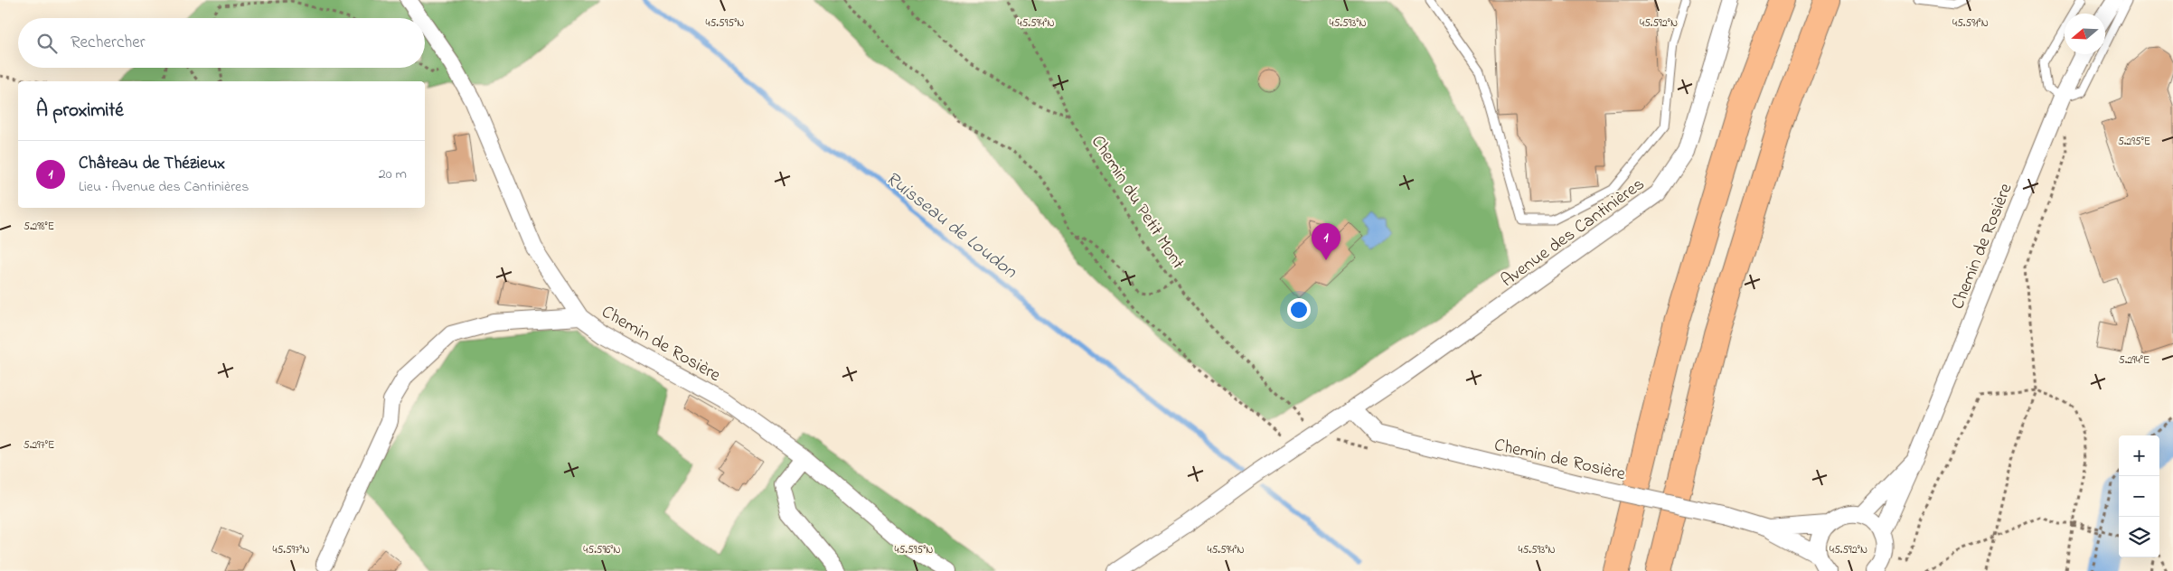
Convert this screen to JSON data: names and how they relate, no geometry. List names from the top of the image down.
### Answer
{
  "streets": {
    "street": ["Avenue des Cantinières", "Chemin de Rosière"],
    "path": ["Chemin du Petit Mont"]
  },
  "crossings": [
    ["Avenue des Cantinières", "Chemin de Rosière"]
  ],
  "water": ["Ruisseau de Loudon"],
  "north": "left",
  "page": {
    "search": "Rechercher",
    "heading": "À proximité",
    "list": [
      {
        "mark": "1",
        "name": "Château de Thézieux",
        "note": "Lieu · Avenue des Cantinières",
        "value": "20 m"
      }
    ],
    "pins": "1",
    "map_buttons": ["+", "−"]
  },
  "coordinates": [
    "45.595°N",
    "45.594°N",
    "45.593°N",
    "45.592°N",
    "45.591°N",
    "5.295°E",
    "5.298°E",
    "5.294°E",
    "5.297°E",
    "45.597°N",
    "45.596°N"
  ]
}
